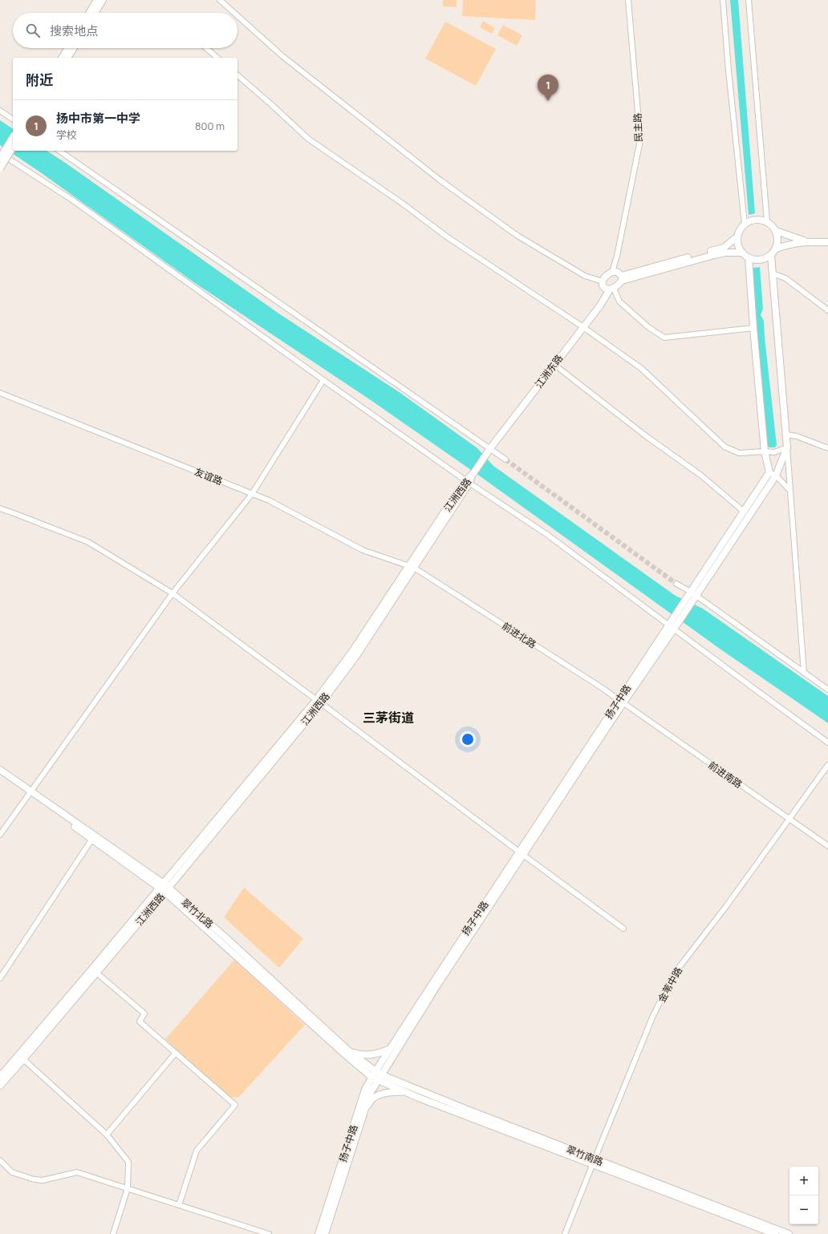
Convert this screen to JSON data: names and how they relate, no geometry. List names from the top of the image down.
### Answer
{
  "streets": {
    "main road": [
      "江洲东路",
      "江洲西路",
      "扬子中路",
      "翠竹北路",
      "翠竹南路"
    ],
    "street": [
      "民主路",
      "友谊路",
      "前进北路",
      "前进南路",
      "金苇中路"
    ]
  },
  "crossings": [
    ["民主路", "江洲东路"],
    ["江洲东路", "江洲西路"],
    ["友谊路", "江洲西路"],
    ["友谊路", "前进北路"],
    ["江洲西路", "前进北路"],
    ["江洲西路", "翠竹北路"],
    ["前进北路", "扬子中路"],
    ["前进北路", "前进南路"],
    ["扬子中路", "前进南路"],
    ["扬子中路", "翠竹北路"],
    ["扬子中路", "翠竹南路"],
    ["前进南路", "金苇中路"],
    ["翠竹北路", "翠竹南路"],
    ["金苇中路", "翠竹南路"]
  ],
  "districts": ["三茅街道"],
  "page": {
    "search": "搜索地点",
    "heading": "附近",
    "pins": "1",
    "list": [
      {
        "mark": "1",
        "name": "扬中市第一中学",
        "note": "学校",
        "value": "800 m"
      }
    ],
    "map_buttons": ["+", "−"]
  }
}
